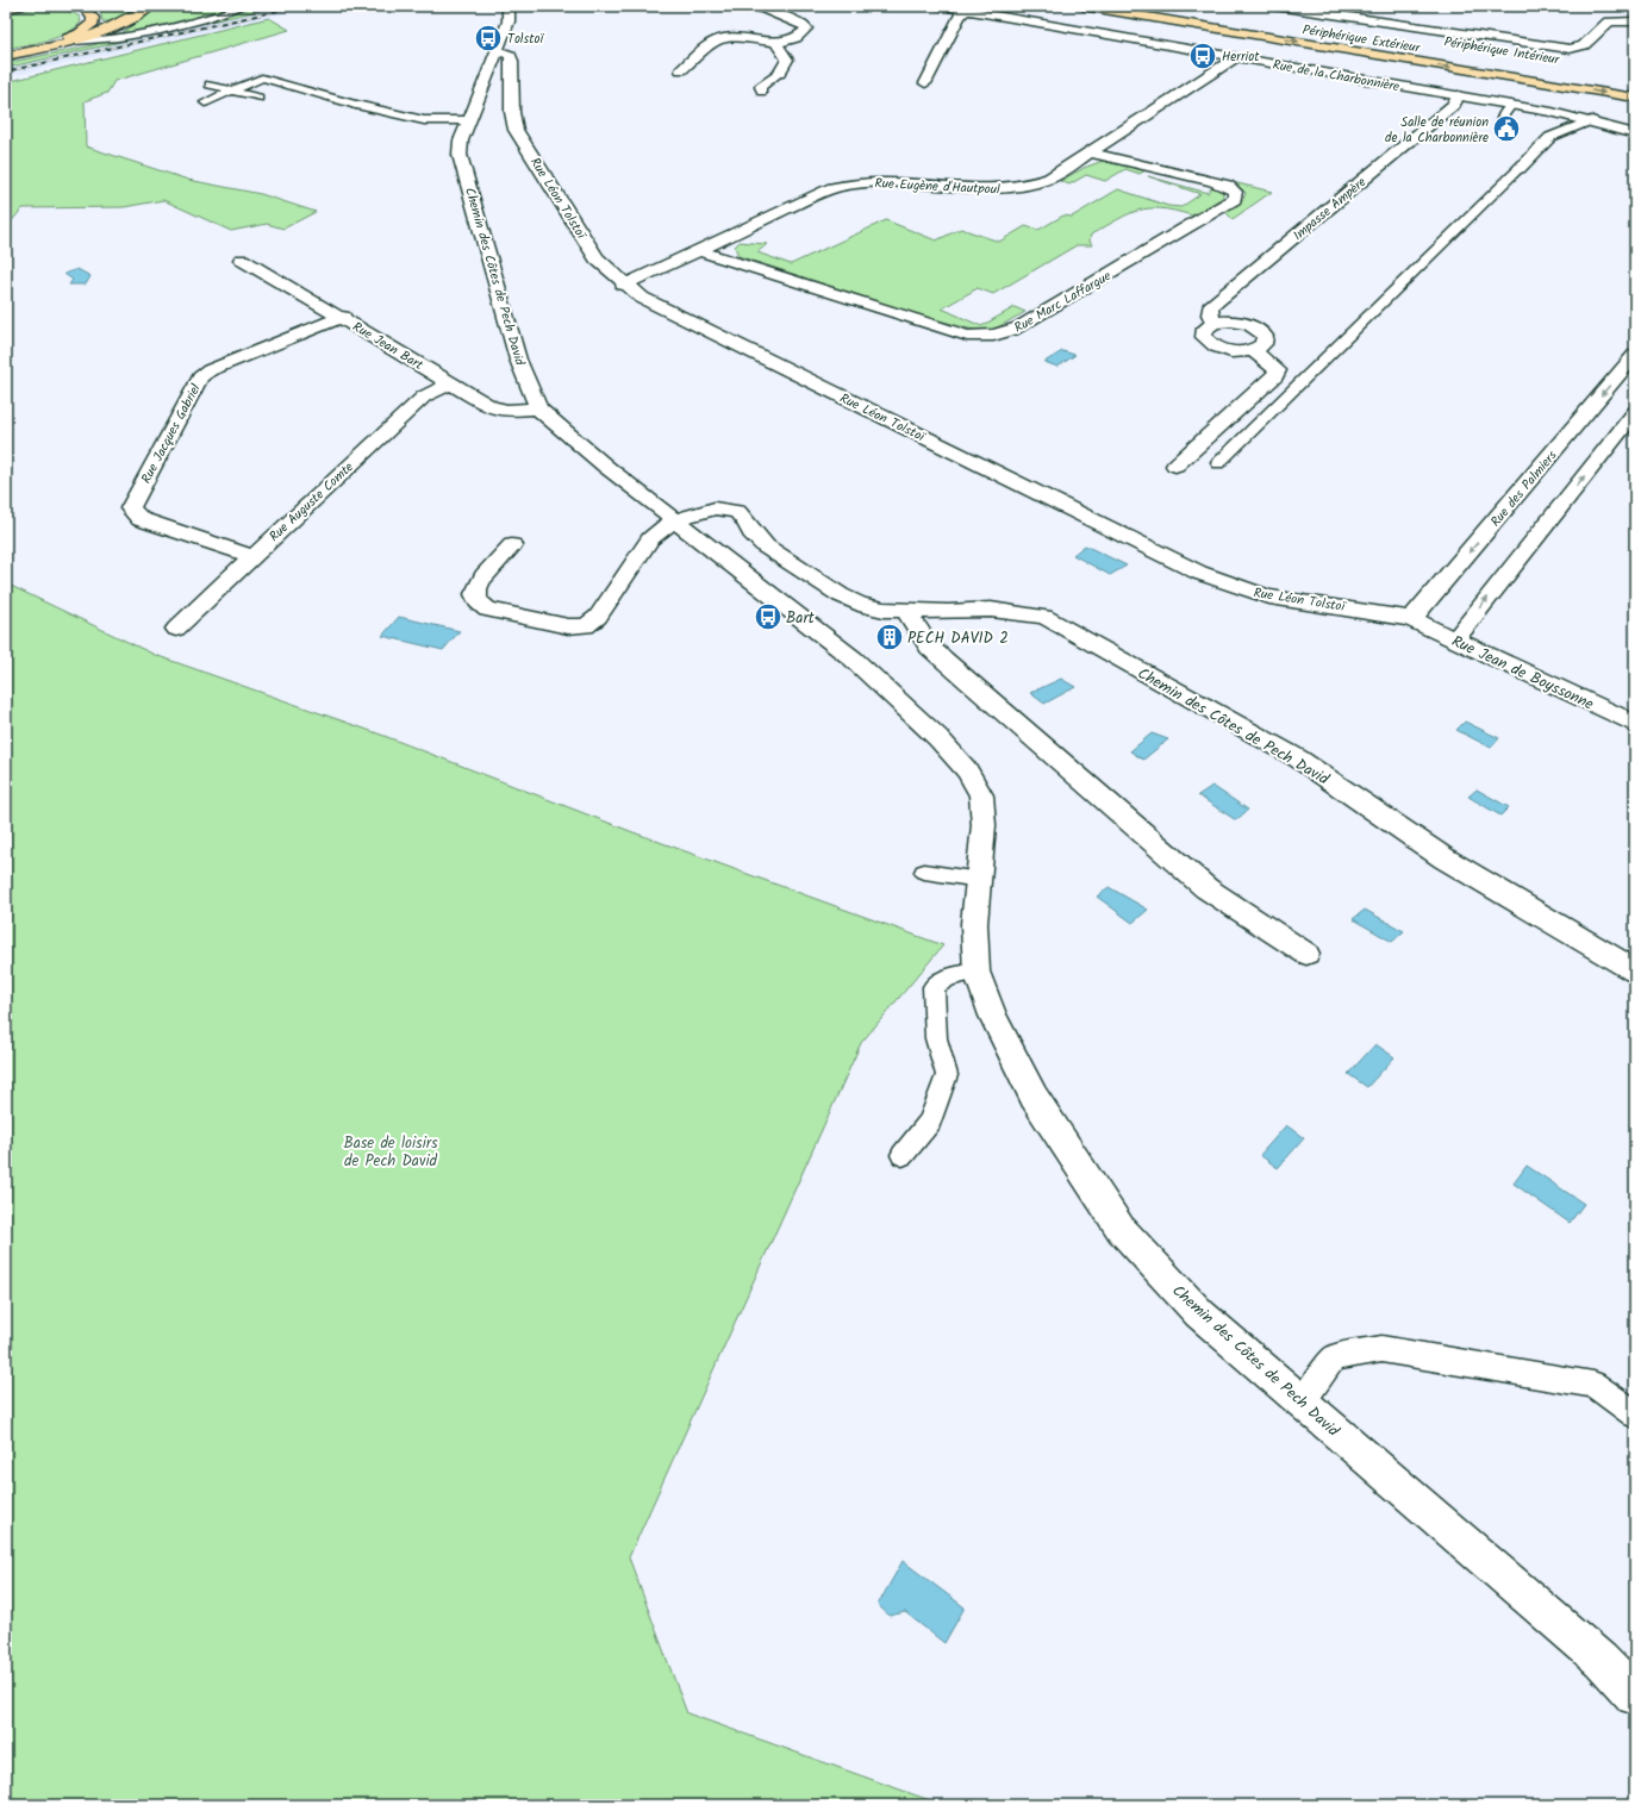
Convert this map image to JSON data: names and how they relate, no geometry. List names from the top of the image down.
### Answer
{
  "streets": {
    "highway": ["Périphérique Extérieur", "Périphérique Intérieur"],
    "street": [
      "Rue de la Charbonnière",
      "Rue Eugène d'Hautpoul",
      "Rue Léon Tolstoï",
      "Impasse Ampère",
      "Chemin des Côtes de Pech David",
      "Rue Marc Laffargue",
      "Rue Jean Bart",
      "Rue Jacques Gabriel",
      "Rue des Palmiers",
      "Rue Auguste Comte",
      "Rue Jean de Boyssonne"
    ]
  },
  "crossings": [
    ["Rue de la Charbonnière", "Rue Eugène d'Hautpoul"],
    ["Rue de la Charbonnière", "Impasse Ampère"],
    ["Rue Eugène d'Hautpoul", "Rue Léon Tolstoï"],
    ["Rue Eugène d'Hautpoul", "Rue Marc Laffargue"],
    ["Rue Léon Tolstoï", "Chemin des Côtes de Pech David"],
    ["Rue Léon Tolstoï", "Rue des Palmiers"],
    ["Rue Léon Tolstoï", "Rue Jean de Boyssonne"],
    ["Chemin des Côtes de Pech David", "Rue Jean Bart"],
    ["Rue Jean Bart", "Rue Jacques Gabriel"],
    ["Rue Jean Bart", "Rue Auguste Comte"],
    ["Rue Jacques Gabriel", "Rue Auguste Comte"],
    ["Rue des Palmiers", "Rue Jean de Boyssonne"]
  ],
  "one_way": ["Périphérique Extérieur"],
  "parks": ["Base de loisirs de Pech David"],
  "places": {
    "bus stop": ["Tolstoï", "Herriot", "Bart"],
    "public building": ["Salle de réunion de la Charbonnière"],
    "building": ["PECH DAVID 2"]
  }
}
